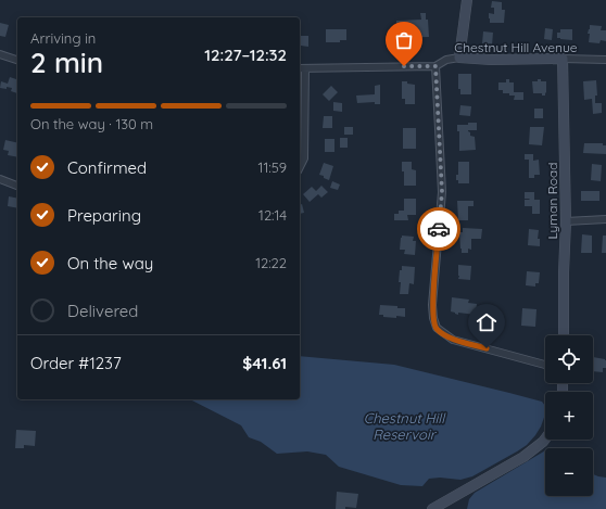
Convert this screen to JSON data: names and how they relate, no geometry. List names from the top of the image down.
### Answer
{
  "streets": {
    "street": ["Chestnut Hill Avenue", "Lyman Road"]
  },
  "crossings": [
    ["Chestnut Hill Avenue", "Lyman Road"]
  ],
  "water": ["Chestnut Hill Reservoir"],
  "page": {
    "heading": ["2 min", "Arriving in", "12:27–12:32"],
    "panel": ["Order #1237", "$41.61"],
    "bar": "On the way · 130 m",
    "list": [
      ["Confirmed", "11:59"],
      ["Preparing", "12:14"],
      ["On the way", "12:22"],
      "Delivered"
    ],
    "map_buttons": ["+", "−"]
  }
}
